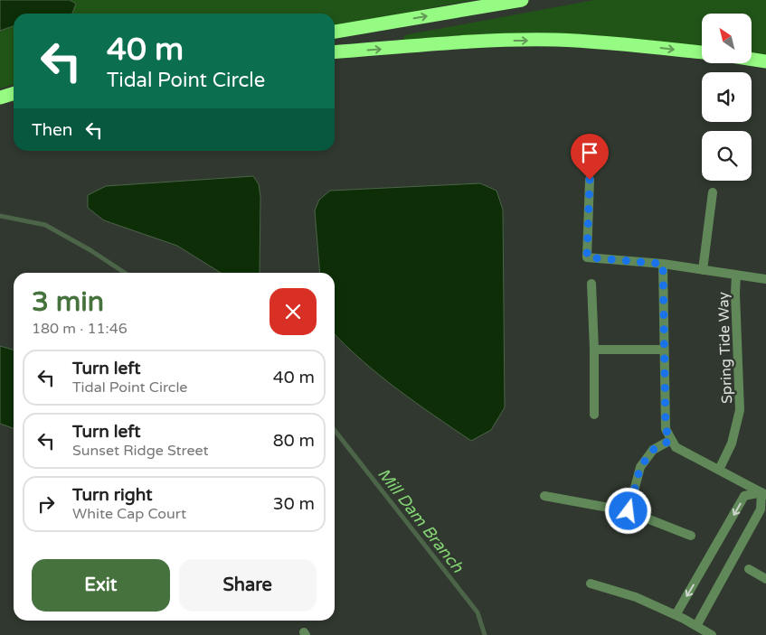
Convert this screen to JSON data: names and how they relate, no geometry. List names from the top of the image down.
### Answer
{
  "streets": {
    "street": ["Spring Tide Way"]
  },
  "water": ["Mill Dam Branch"],
  "north": "top left",
  "page": {
    "turn": ["40 m", "Tidal Point Circle"],
    "then": "Then",
    "heading": ["3 min", "180 m · 11:46"],
    "list": [
      {
        "name": "Turn left",
        "note": "Tidal Point Circle",
        "value": "40 m"
      },
      {
        "name": "Turn left",
        "note": "Sunset Ridge Street",
        "value": "80 m"
      },
      {
        "name": "Turn right",
        "note": "White Cap Court",
        "value": "30 m"
      }
    ],
    "buttons": ["Exit", "Share"]
  }
}
